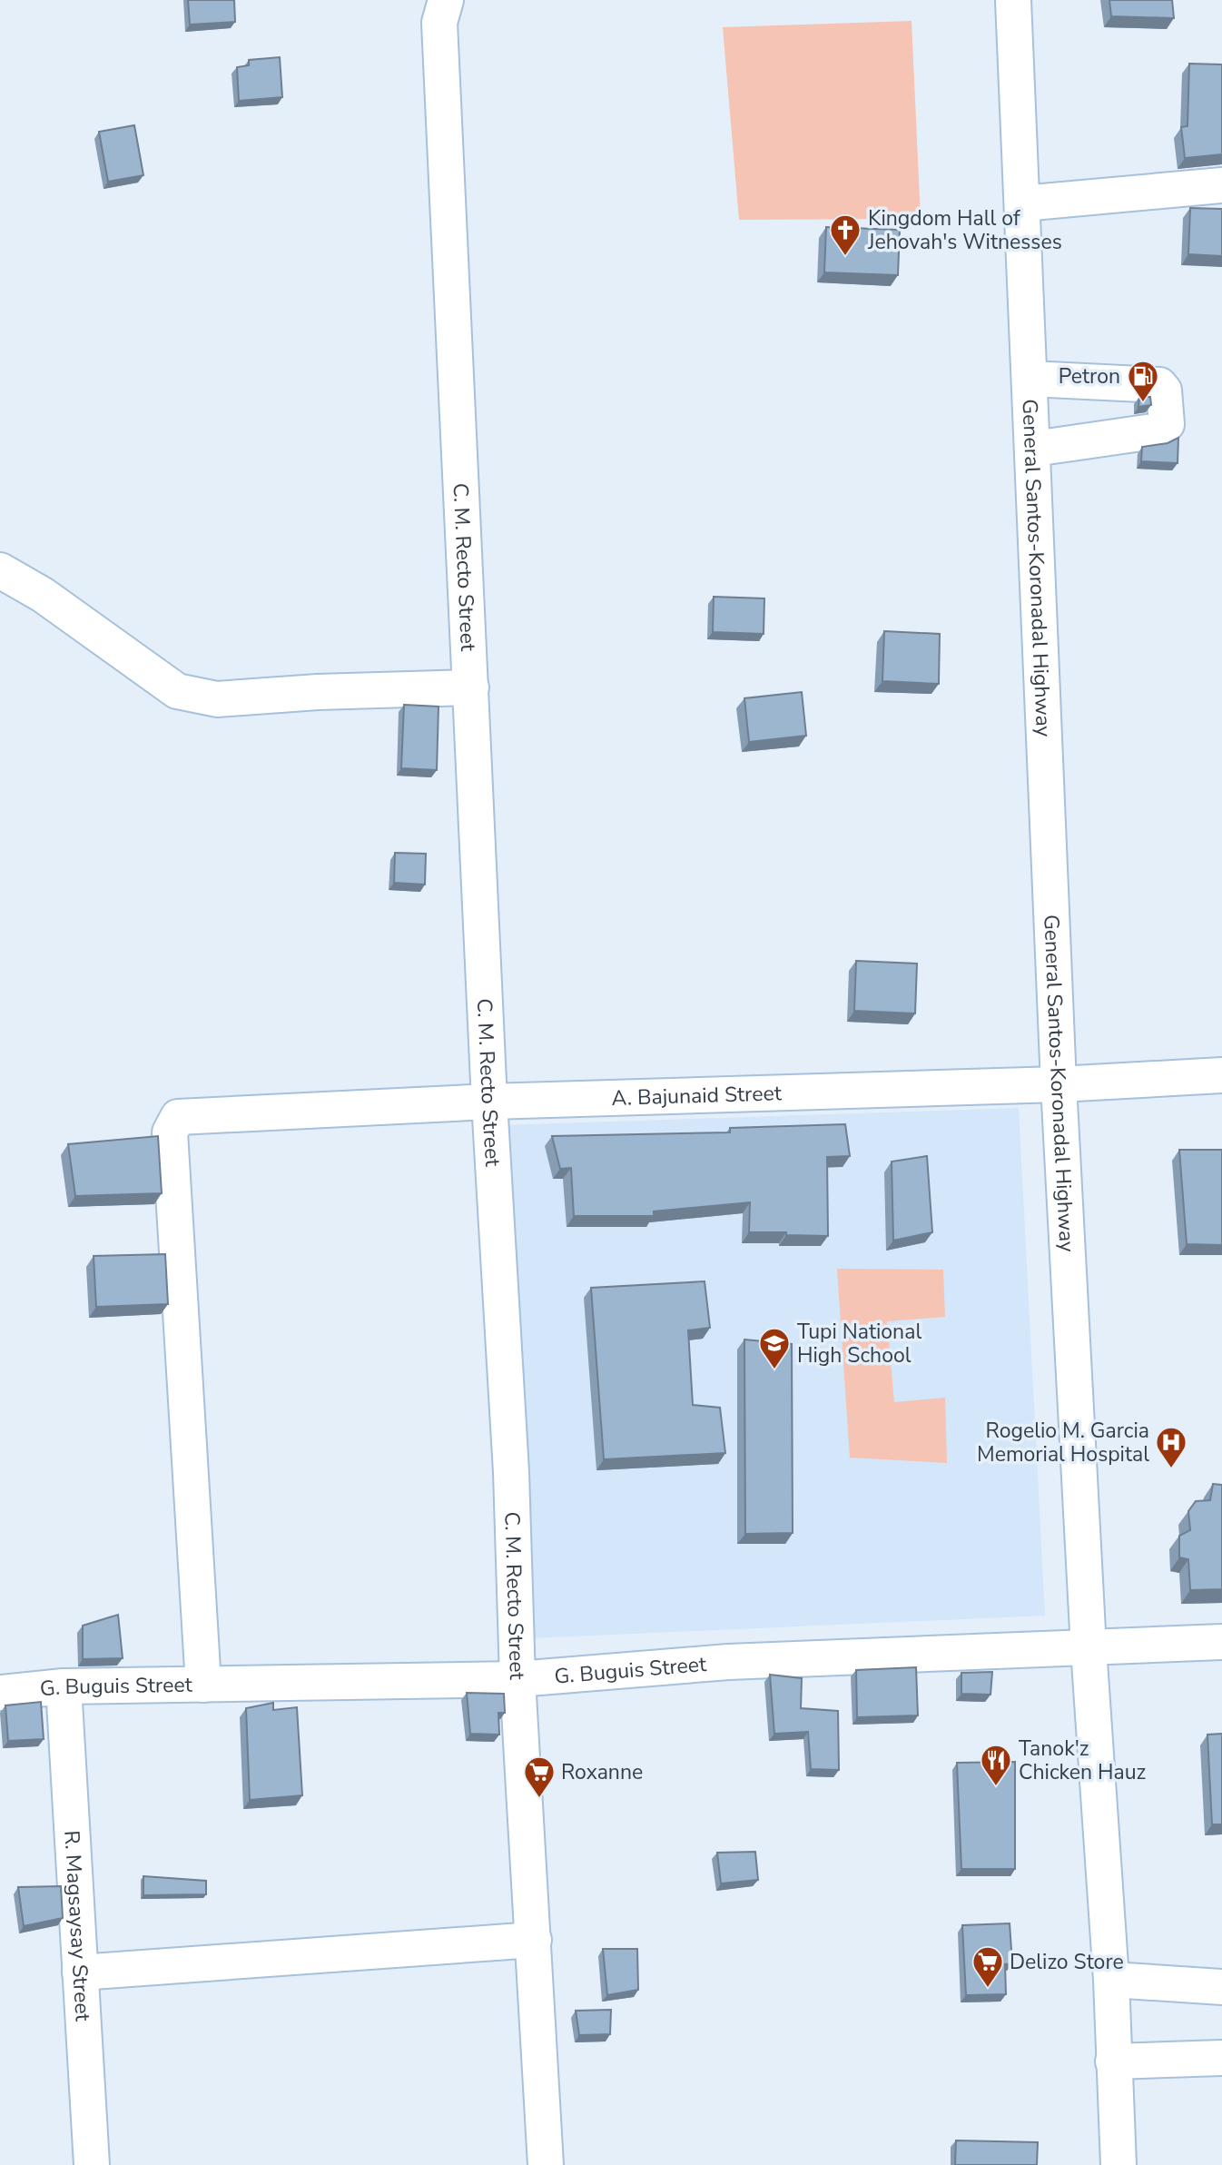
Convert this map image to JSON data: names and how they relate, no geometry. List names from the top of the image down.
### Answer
{
  "streets": {
    "main road": [
      "C. M. Recto Street",
      "General Santos-Koronadal Highway",
      "A. Bajunaid Street",
      "G. Buguis Street",
      "R. Magsaysay Street"
    ]
  },
  "crossings": [
    ["C. M. Recto Street", "A. Bajunaid Street"],
    ["C. M. Recto Street", "G. Buguis Street"],
    ["General Santos-Koronadal Highway", "A. Bajunaid Street"],
    ["General Santos-Koronadal Highway", "G. Buguis Street"],
    ["A. Bajunaid Street", "G. Buguis Street"],
    ["G. Buguis Street", "R. Magsaysay Street"]
  ],
  "places": {
    "church": ["Kingdom Hall of Jehovah's Witnesses"],
    "fuel station": ["Petron"],
    "school or university": ["Tupi National High School"],
    "hospital": ["Rogelio M. Garcia Memorial Hospital"],
    "restaurant": ["Tanok'z Chicken Hauz"],
    "supermarket": ["Roxanne", "Delizo Store"]
  }
}
